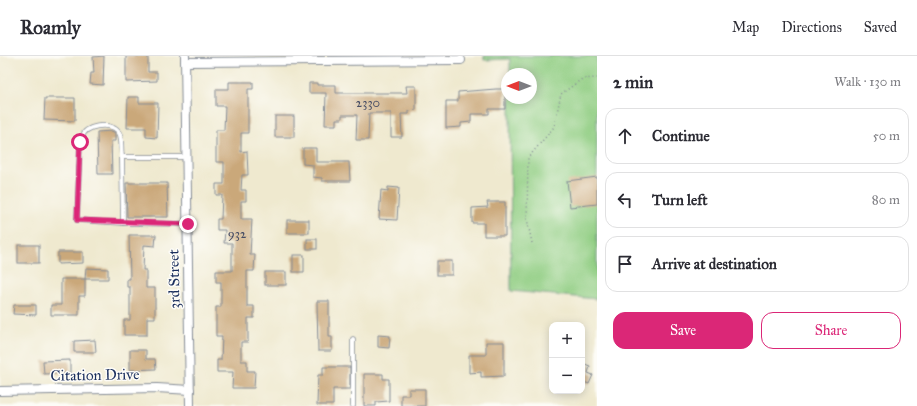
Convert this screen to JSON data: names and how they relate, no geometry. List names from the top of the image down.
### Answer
{
  "streets": {
    "street": ["3rd Street", "Citation Drive"]
  },
  "crossings": [
    ["3rd Street", "Citation Drive"]
  ],
  "house_numbers": ["2330", "932"],
  "north": "left",
  "page": {
    "header": "Roamly",
    "nav": ["Map", "Directions", "Saved"],
    "heading": ["2 min", "Walk · 130 m"],
    "list": [
      ["Continue", "50 m"],
      ["Turn left", "80 m"],
      "Arrive at destination"
    ],
    "buttons": ["Save", "Share"],
    "map_buttons": ["+", "−"]
  }
}
